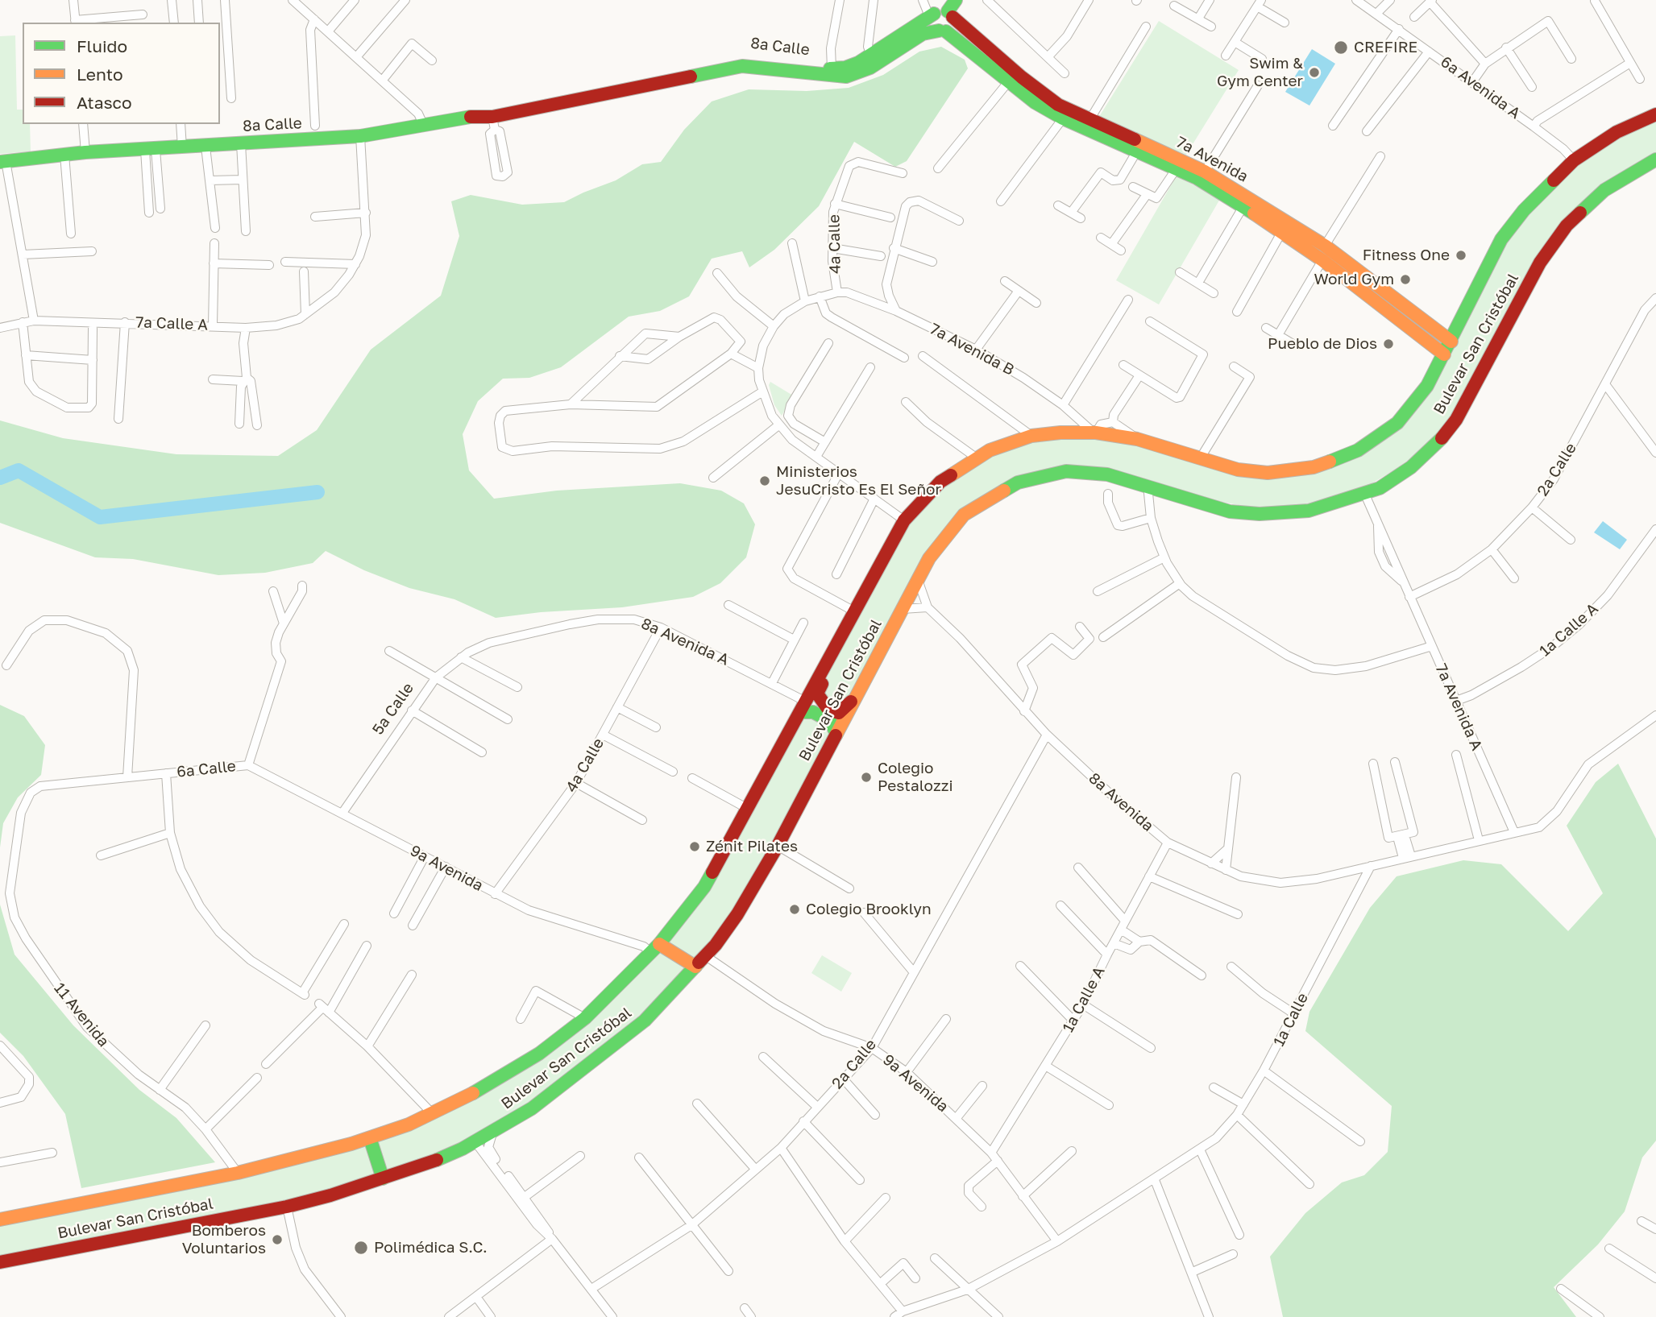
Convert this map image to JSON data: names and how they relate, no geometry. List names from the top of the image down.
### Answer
{
  "streets": {
    "main road": ["8a Calle", "7a Avenida", "Bulevar San Cristóbal"],
    "street": [
      "6a Avenida A",
      "4a Calle",
      "7a Calle A",
      "7a Avenida B",
      "2a Calle",
      "1a Calle A",
      "8a Avenida A",
      "7a Avenida A",
      "5a Calle",
      "6a Calle",
      "8a Avenida",
      "9a Avenida",
      "11 Avenida",
      "1a Calle"
    ]
  },
  "crossings": [
    ["8a Calle", "7a Avenida"],
    ["6a Avenida A", "Bulevar San Cristóbal"],
    ["7a Avenida", "Bulevar San Cristóbal"],
    ["4a Calle", "7a Avenida B"],
    ["4a Calle", "8a Avenida A"],
    ["4a Calle", "9a Avenida"],
    ["Bulevar San Cristóbal", "7a Avenida B"],
    ["Bulevar San Cristóbal", "8a Avenida A"],
    ["Bulevar San Cristóbal", "7a Avenida A"],
    ["Bulevar San Cristóbal", "8a Avenida"],
    ["Bulevar San Cristóbal", "9a Avenida"],
    ["Bulevar San Cristóbal", "11 Avenida"],
    ["2a Calle", "7a Avenida A"],
    ["2a Calle", "8a Avenida"],
    ["2a Calle", "9a Avenida"],
    ["1a Calle A", "7a Avenida A"],
    ["1a Calle A", "8a Avenida"],
    ["1a Calle A", "9a Avenida"],
    ["8a Avenida A", "5a Calle"],
    ["5a Calle", "9a Avenida"],
    ["6a Calle", "9a Avenida"],
    ["6a Calle", "11 Avenida"],
    ["8a Avenida", "1a Calle"],
    ["9a Avenida", "1a Calle"]
  ],
  "places": [
    "CREFIRE",
    "Swim & Gym Center",
    "Fitness One",
    "World Gym",
    "Pueblo de Dios",
    "Ministerios JesuCristo Es El Señor",
    "Colegio Pestalozzi",
    "Zénit Pilates",
    "Colegio Brooklyn",
    "Bomberos Voluntarios",
    "Polimédica S.C."
  ],
  "legend": ["Fluido", "Lento", "Atasco"]
}
